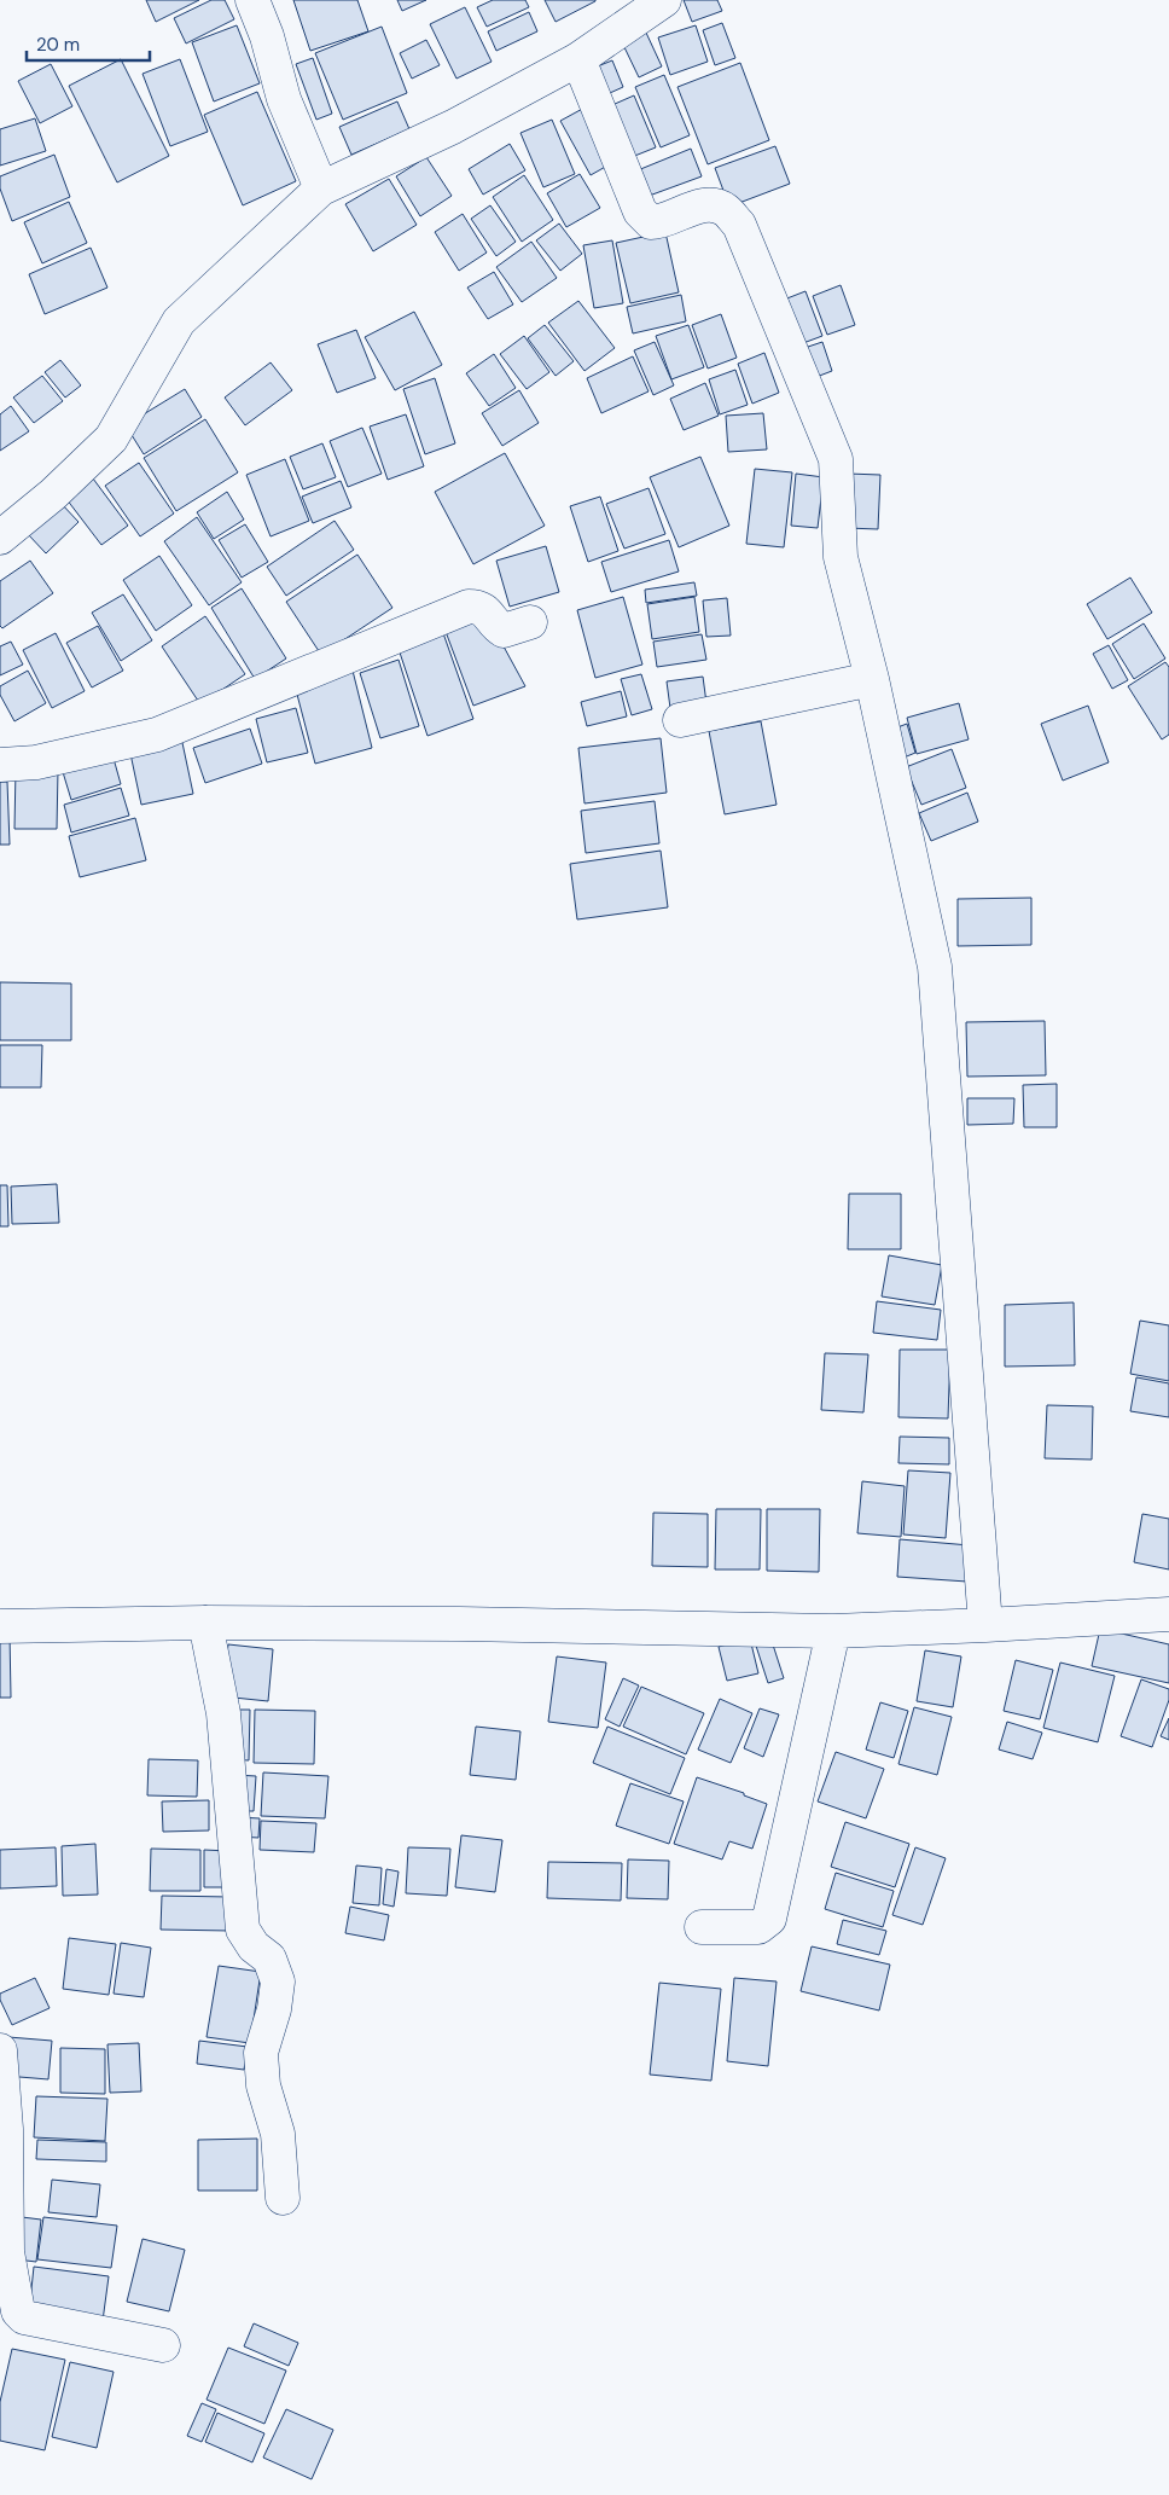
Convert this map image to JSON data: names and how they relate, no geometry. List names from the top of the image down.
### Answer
{
  "scale_bar": "20 m"
}
